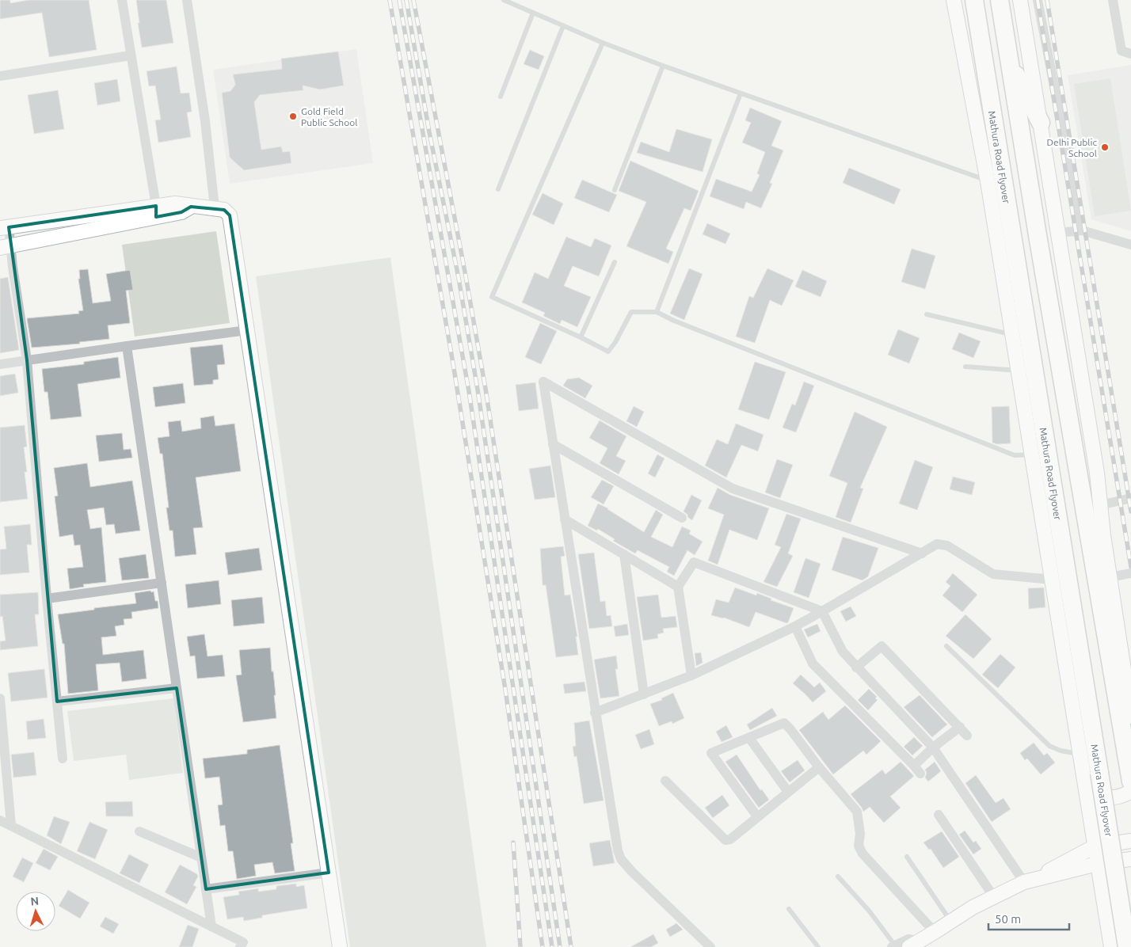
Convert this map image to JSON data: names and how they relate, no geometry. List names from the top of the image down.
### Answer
{
  "streets": {
    "highway": ["Mathura Road Flyover"]
  },
  "places": ["Gold Field Public School", "Delhi Public School"],
  "scale_bar": "50 m",
  "north": "top"
}
